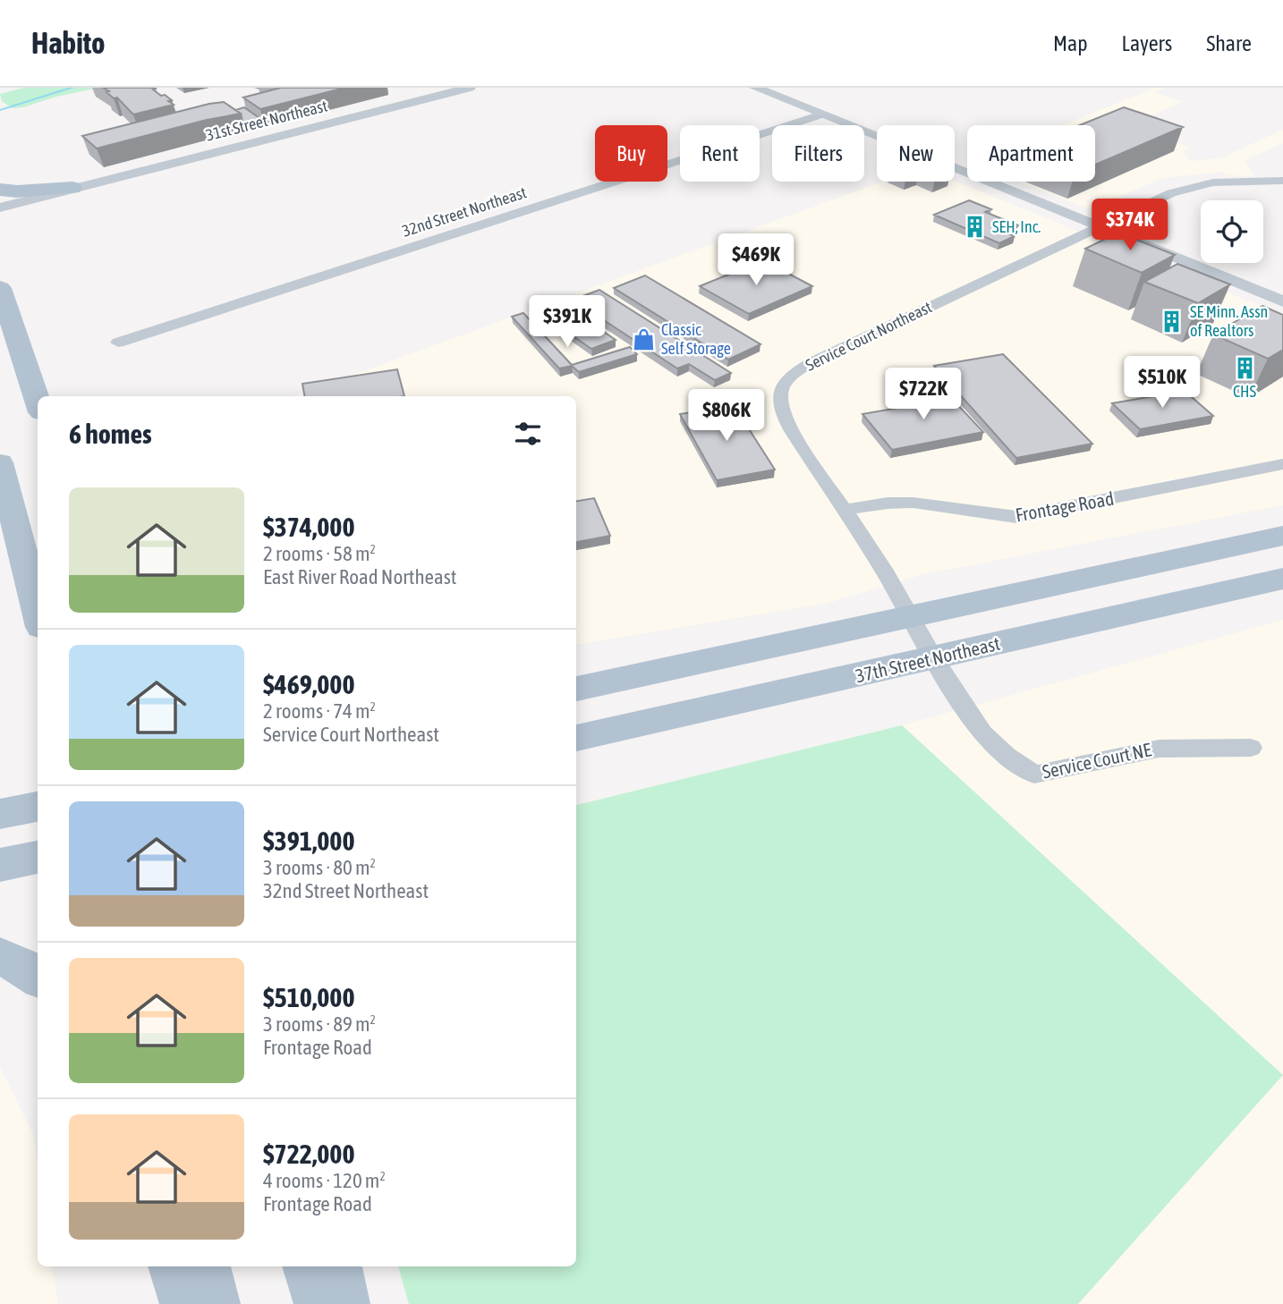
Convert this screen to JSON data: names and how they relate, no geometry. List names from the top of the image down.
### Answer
{
  "streets": {
    "main road": ["37th Street Northeast"],
    "street": [
      "31st Street Northeast",
      "32nd Street Northeast",
      "Service Court Northeast",
      "Frontage Road",
      "Service Court NE"
    ]
  },
  "crossings": [
    ["Service Court Northeast", "Frontage Road"],
    ["Service Court Northeast", "Service Court NE"],
    ["37th Street Northeast", "Service Court NE"]
  ],
  "places": {
    "building": ["SEH, Inc.", "SE Minn. Assn of Realtors", "CHS"],
    "shop": ["Classic Self Storage"]
  },
  "page": {
    "header": "Habito",
    "nav": ["Map", "Layers", "Share"],
    "chip": [
      "Buy",
      "Rent",
      "Filters",
      "New",
      "Apartment"
    ],
    "price": [
      "$374K",
      "$469K",
      "$391K",
      "$510K",
      "$722K",
      "$806K"
    ],
    "heading": "6 homes",
    "list": [
      {
        "name": "$374,000",
        "note": "2 rooms · 58 m² · East River Road Northeast"
      },
      {
        "name": "$469,000",
        "note": "2 rooms · 74 m² · Service Court Northeast"
      },
      {
        "name": "$391,000",
        "note": "3 rooms · 80 m² · 32nd Street Northeast"
      },
      {
        "name": "$510,000",
        "note": "3 rooms · 89 m² · Frontage Road"
      },
      {
        "name": "$722,000",
        "note": "4 rooms · 120 m² · Frontage Road"
      }
    ]
  }
}
